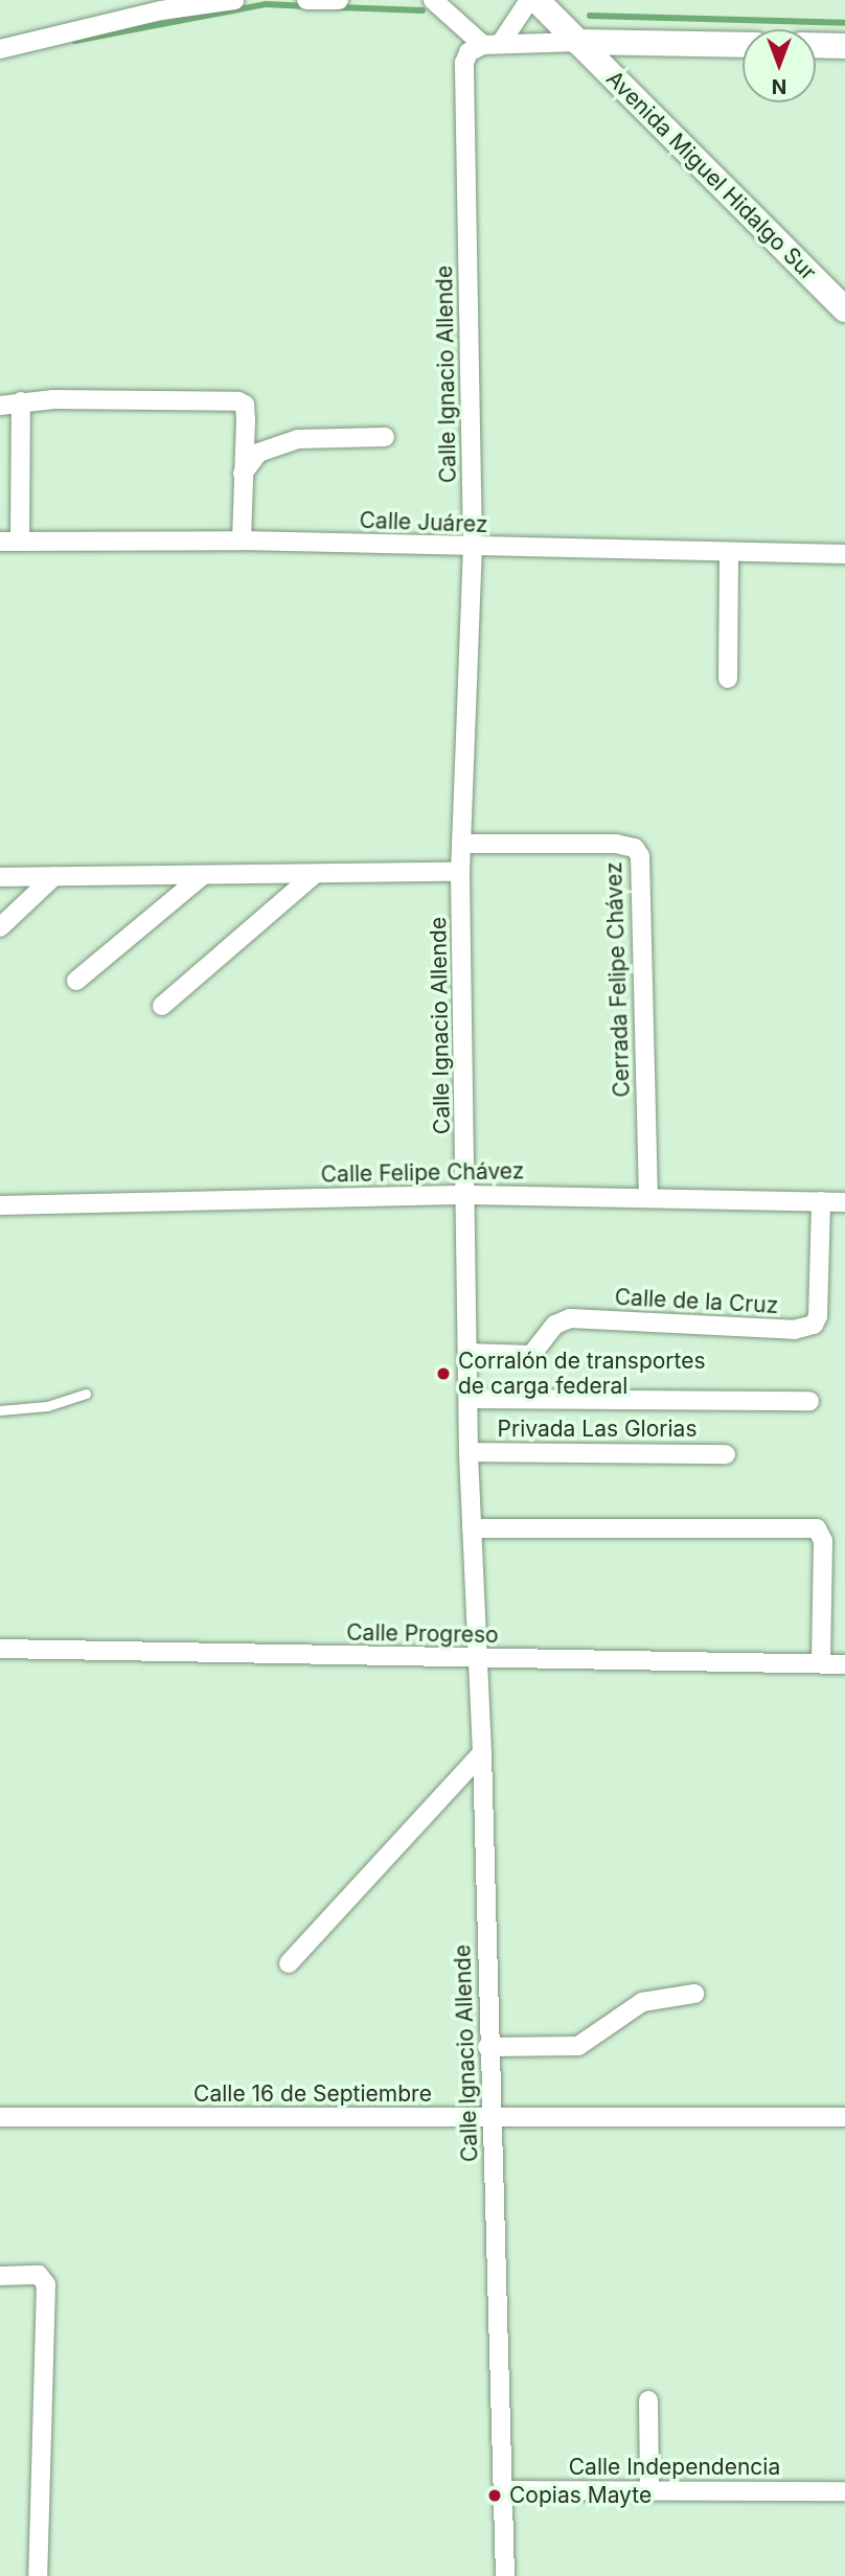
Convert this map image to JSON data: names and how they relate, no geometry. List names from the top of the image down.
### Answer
{
  "streets": {
    "main road": ["Avenida Miguel Hidalgo Sur"],
    "street": [
      "Calle Ignacio Allende",
      "Calle Juárez",
      "Cerrada Felipe Chávez",
      "Calle Felipe Chávez",
      "Calle de la Cruz",
      "Privada Las Glorias",
      "Calle Progreso",
      "Calle 16 de Septiembre",
      "Calle Independencia"
    ]
  },
  "crossings": [
    ["Calle Ignacio Allende", "Calle Juárez"],
    ["Calle Ignacio Allende", "Cerrada Felipe Chávez"],
    ["Calle Ignacio Allende", "Calle Felipe Chávez"],
    ["Calle Ignacio Allende", "Calle de la Cruz"],
    ["Calle Ignacio Allende", "Privada Las Glorias"],
    ["Calle Ignacio Allende", "Calle Progreso"],
    ["Calle Ignacio Allende", "Calle 16 de Septiembre"],
    ["Calle Ignacio Allende", "Calle Independencia"],
    ["Cerrada Felipe Chávez", "Calle Felipe Chávez"],
    ["Calle Felipe Chávez", "Calle de la Cruz"]
  ],
  "places": ["Corralón de transportes de carga federal", "Copias Mayte"],
  "north": "bottom"
}
